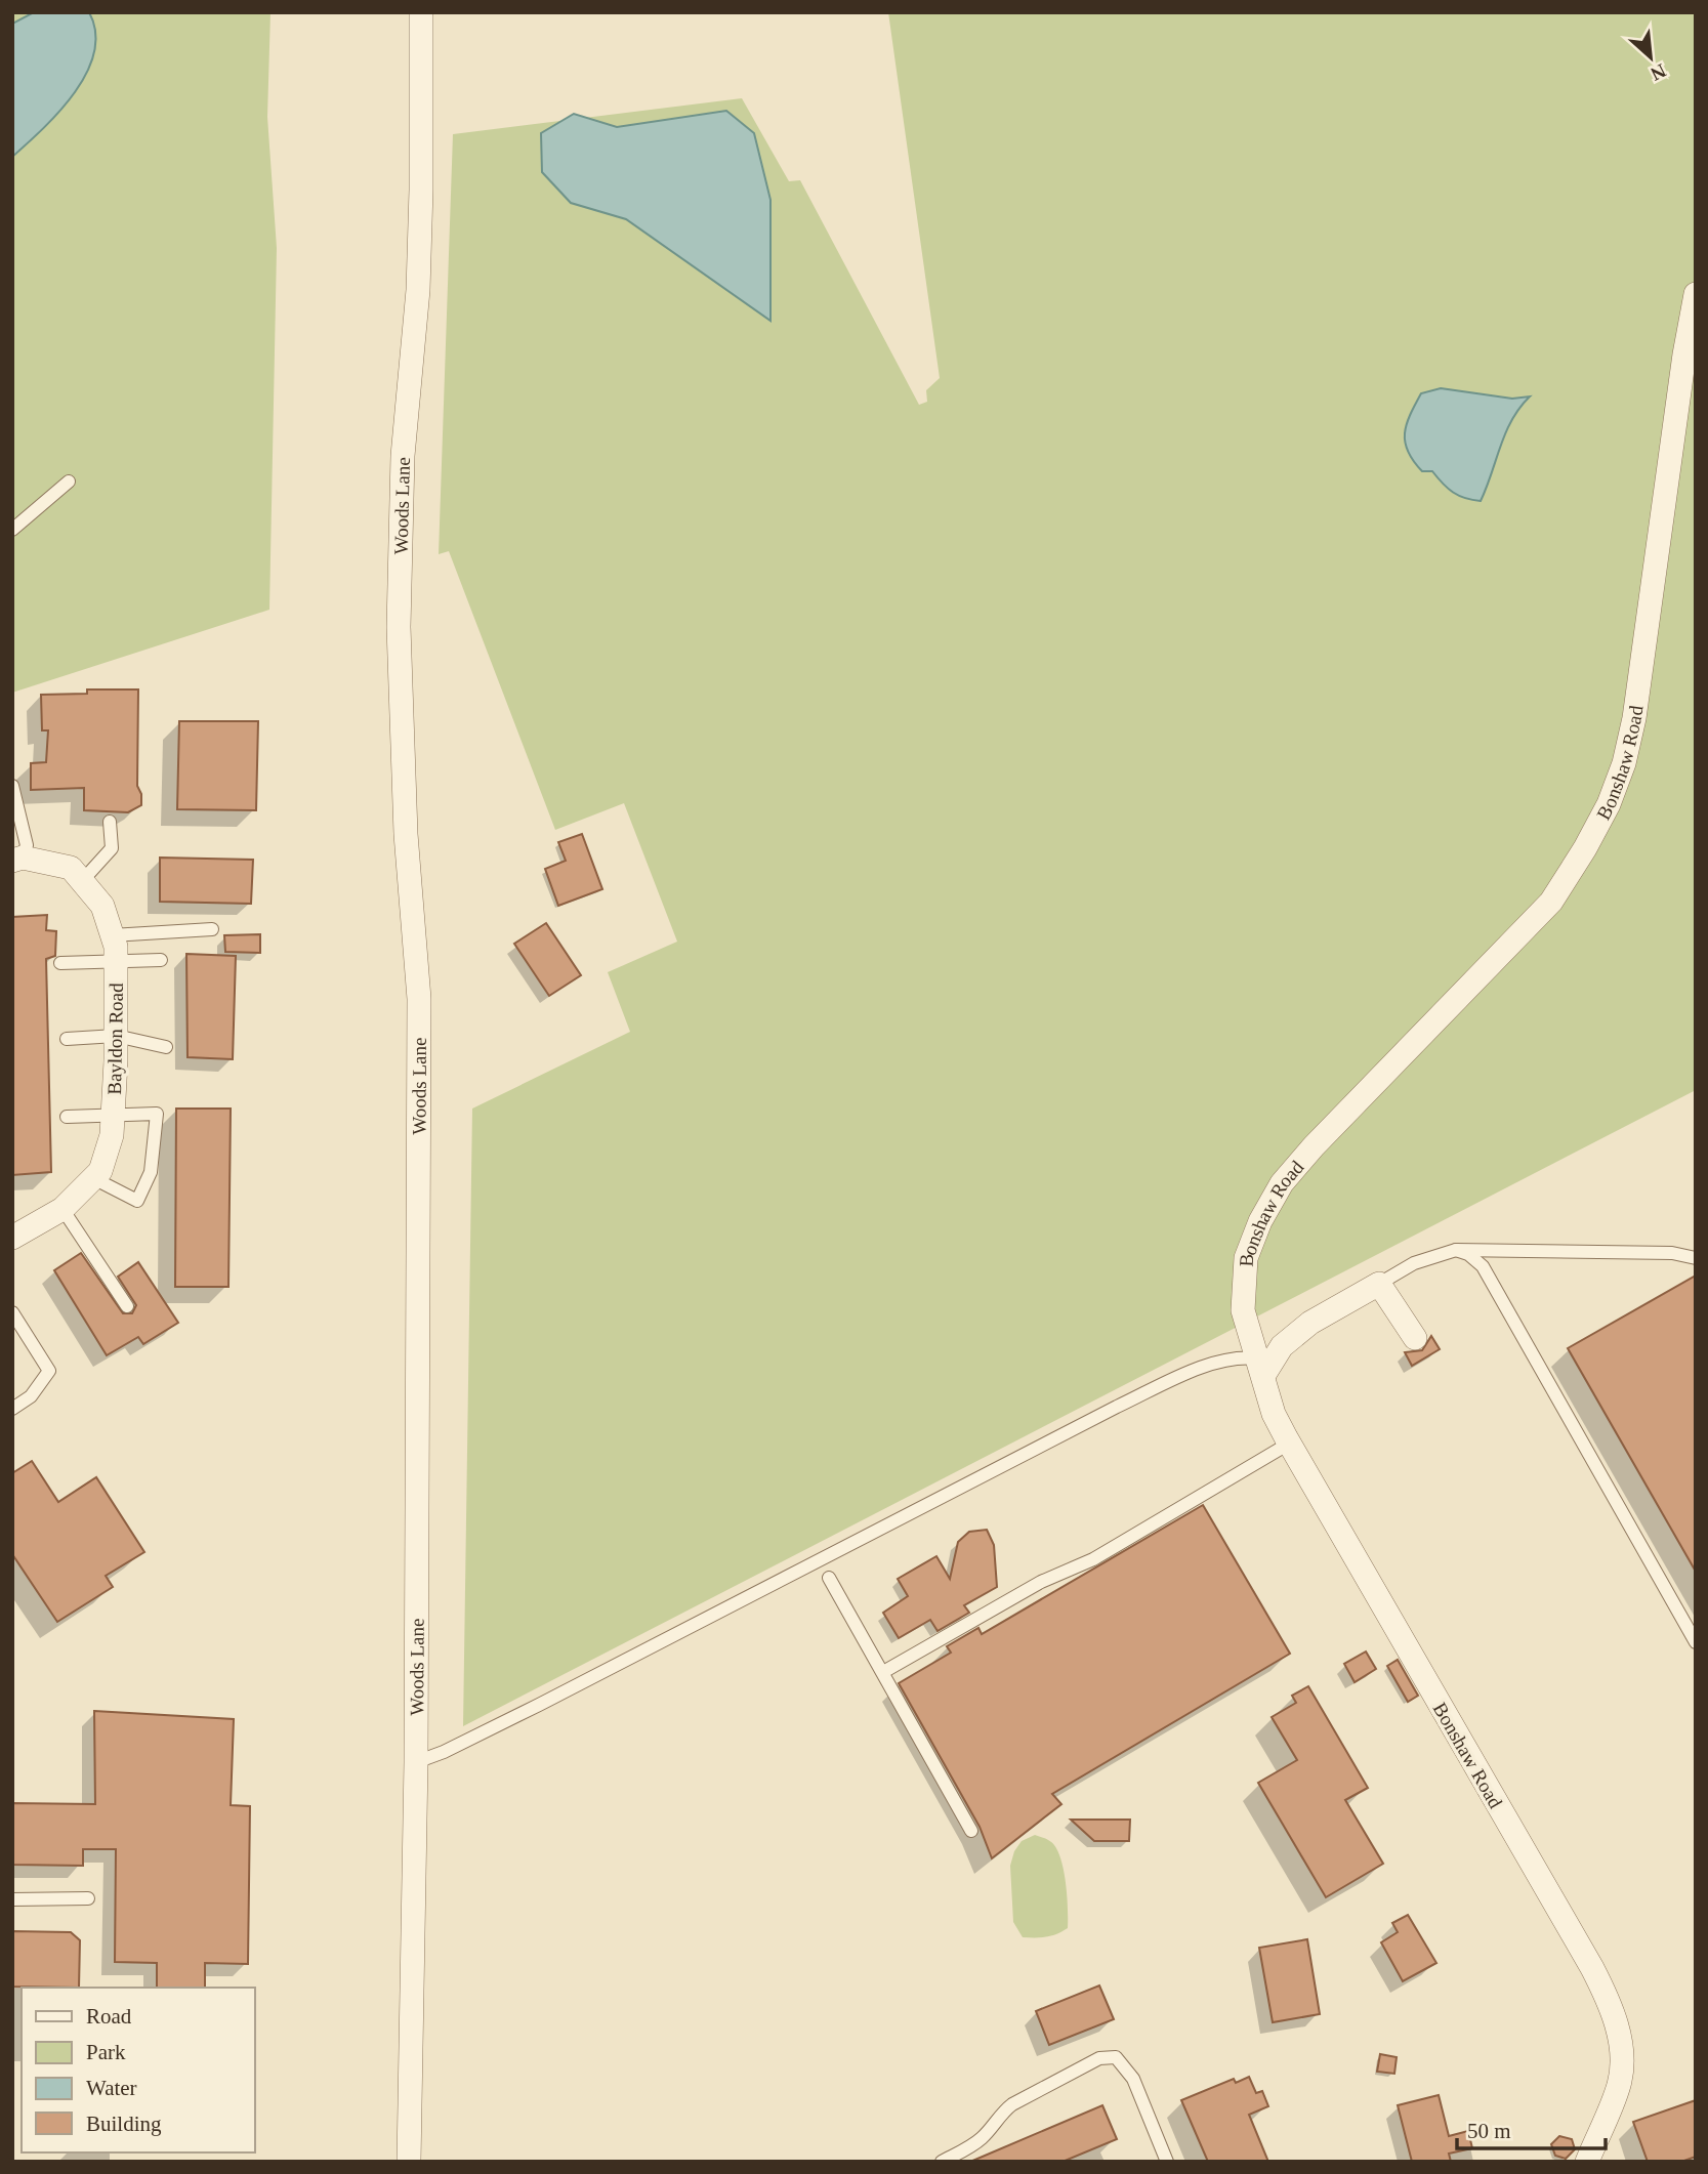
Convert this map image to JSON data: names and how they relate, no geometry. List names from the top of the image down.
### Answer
{
  "streets": {
    "street": ["Woods Lane", "Bonshaw Road", "Bayldon Road"]
  },
  "legend": [
    "Road",
    "Park",
    "Water",
    "Building"
  ],
  "scale_bar": "50 m",
  "north": "bottom right"
}
